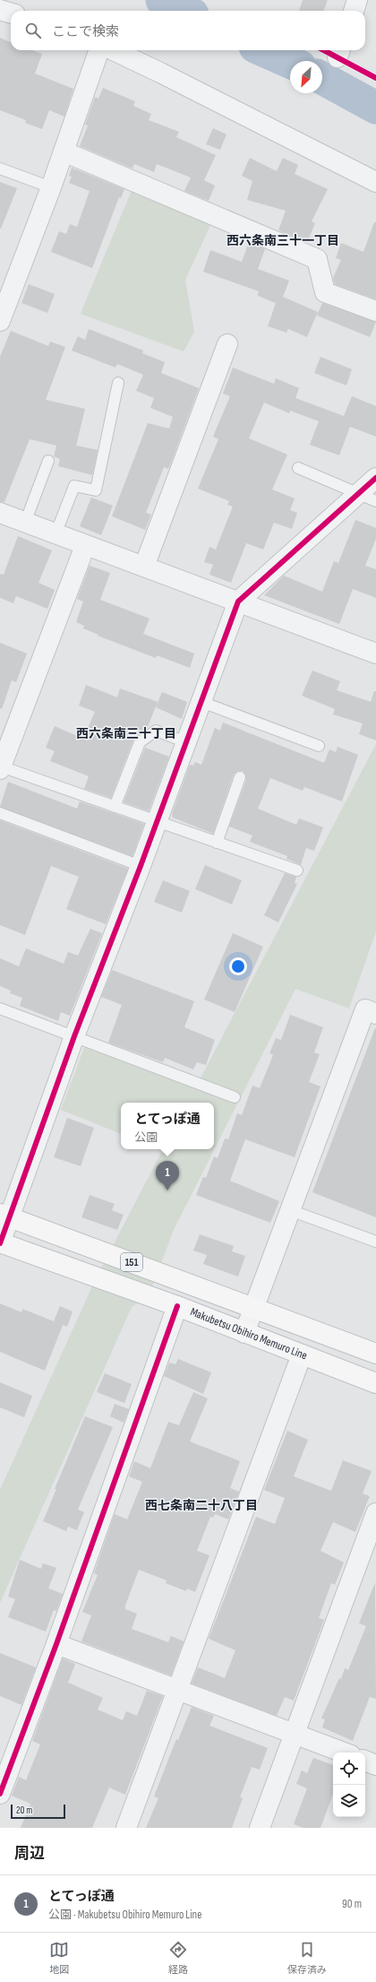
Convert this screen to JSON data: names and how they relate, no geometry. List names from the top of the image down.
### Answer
{
  "streets": {
    "main road": ["151", "Makubetsu Obihiro Memuro Line"]
  },
  "districts": ["西六条南三十一丁目", "西六条南三十丁目", "西七条南二十八丁目"],
  "scale_bar": "20 m",
  "north": "bottom left",
  "page": {
    "search": "ここで検索",
    "popup": ["とてっぽ通", "公園"],
    "pins": "1",
    "scale": "20 m",
    "heading": "周辺",
    "list": [
      {
        "mark": "1",
        "name": "とてっぽ通",
        "note": "公園 · Makubetsu Obihiro Memuro Line",
        "value": "90 m"
      }
    ],
    "nav": ["地図", "経路", "保存済み"]
  }
}
